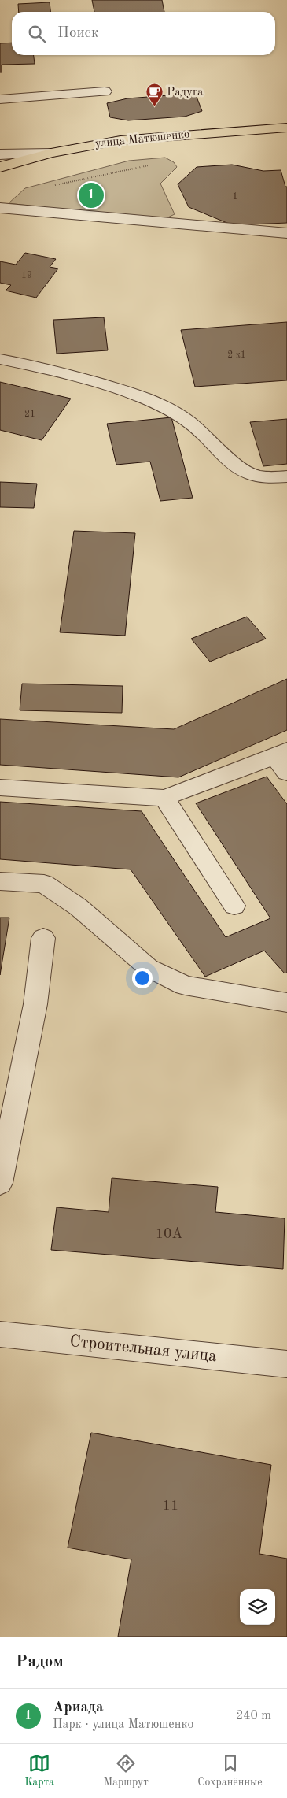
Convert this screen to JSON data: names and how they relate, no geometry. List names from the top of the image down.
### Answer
{
  "streets": {
    "main road": ["улица Матюшенко"],
    "street": ["Строительная улица"]
  },
  "places": {
    "cafe": ["Радуга"]
  },
  "house_numbers": [
    "1",
    "19",
    "2 к1",
    "21",
    "10А",
    "11"
  ],
  "page": {
    "search": "Поиск",
    "pins": "1",
    "heading": "Рядом",
    "list": [
      {
        "mark": "1",
        "name": "Ариада",
        "note": "Парк · улица Матюшенко",
        "value": "240 m"
      }
    ],
    "nav": ["Карта", "Маршрут", "Сохранённые"]
  }
}
